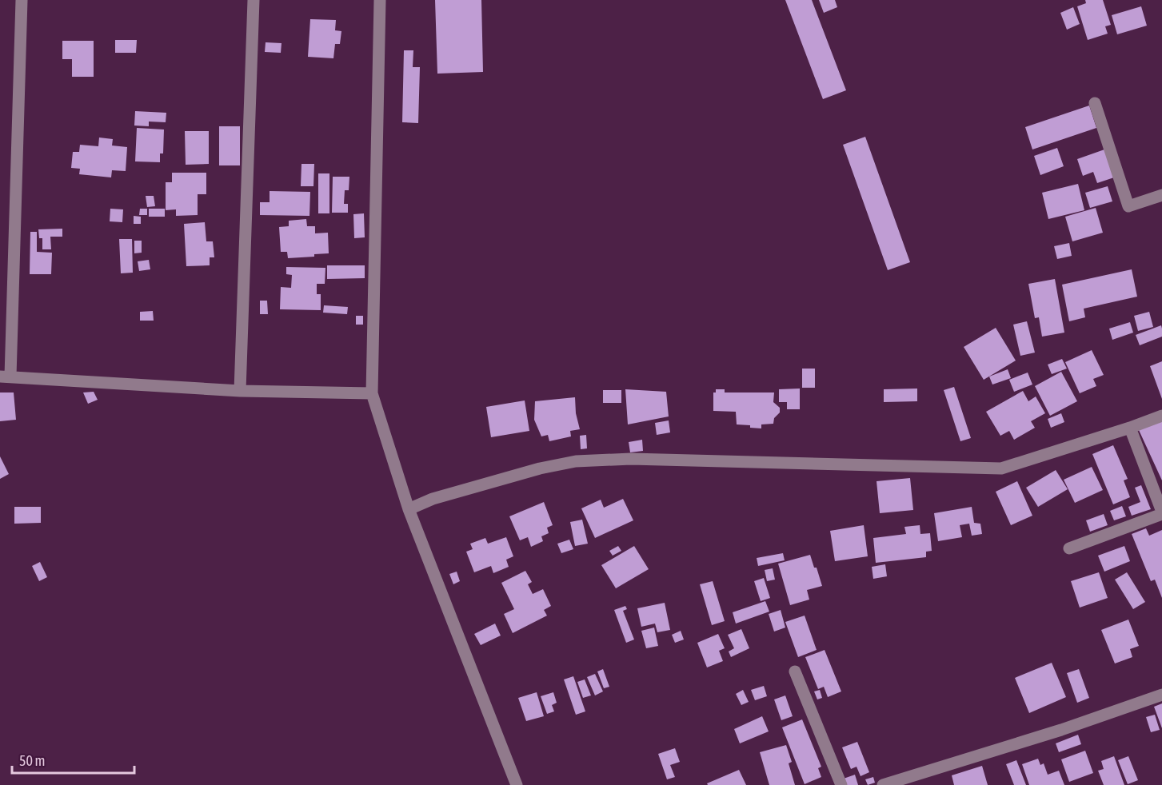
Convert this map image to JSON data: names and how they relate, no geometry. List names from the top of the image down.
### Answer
{
  "scale_bar": "50 m"
}
